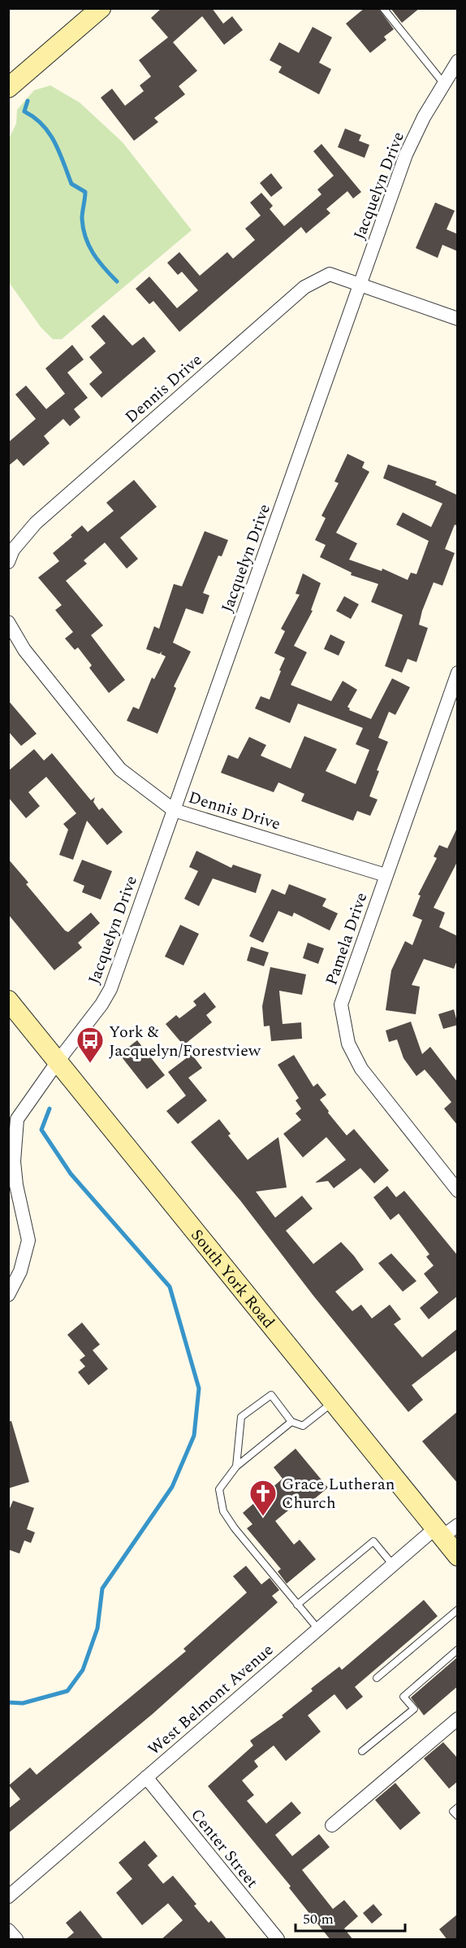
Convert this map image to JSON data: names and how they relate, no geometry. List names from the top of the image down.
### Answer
{
  "streets": {
    "main road": ["South York Road"],
    "street": [
      "Jacquelyn Drive",
      "Dennis Drive",
      "Pamela Drive",
      "West Belmont Avenue",
      "Center Street"
    ]
  },
  "crossings": [
    ["Jacquelyn Drive", "Dennis Drive"],
    ["Jacquelyn Drive", "South York Road"],
    ["Dennis Drive", "Pamela Drive"],
    ["South York Road", "West Belmont Avenue"],
    ["West Belmont Avenue", "Center Street"]
  ],
  "places": {
    "bus stop": ["York & Jacquelyn/Forestview"],
    "church": ["Grace Lutheran Church"]
  },
  "scale_bar": "50 m"
}
